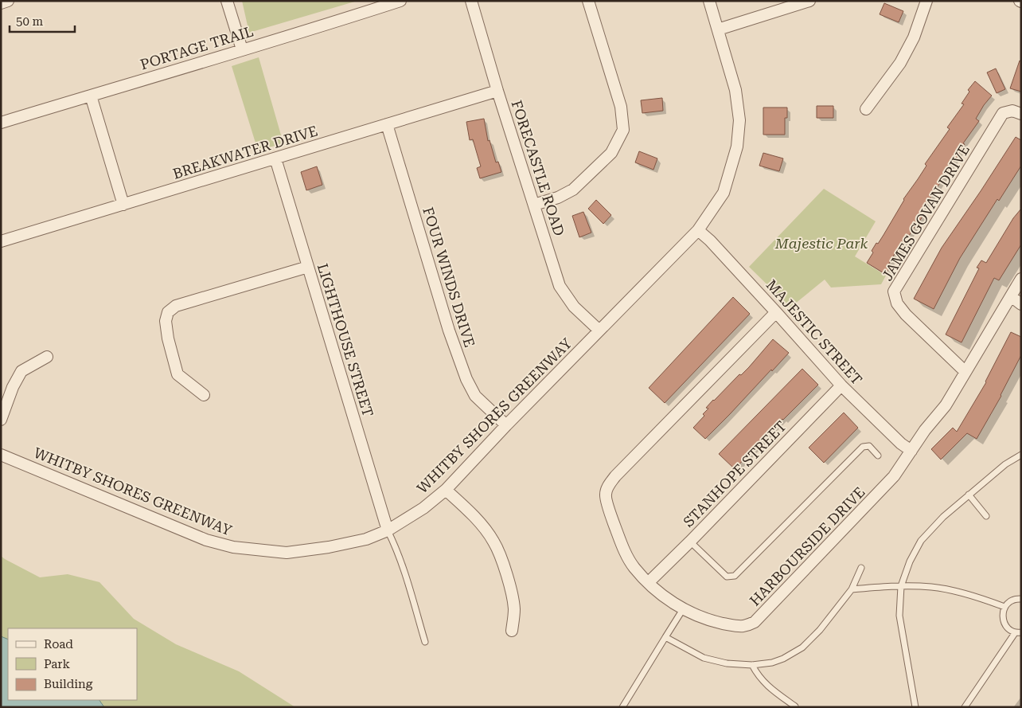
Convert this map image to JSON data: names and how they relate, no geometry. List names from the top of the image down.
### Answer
{
  "streets": {
    "street": [
      "PORTAGE TRAIL",
      "BREAKWATER DRIVE",
      "FORECASTLE ROAD",
      "JAMES GOVAN DRIVE",
      "FOUR WINDS DRIVE",
      "MAJESTIC STREET",
      "LIGHTHOUSE STREET",
      "WHITBY SHORES GREENWAY",
      "STANHOPE STREET",
      "HARBOURSIDE DRIVE"
    ]
  },
  "crossings": [
    ["BREAKWATER DRIVE", "FORECASTLE ROAD"],
    ["BREAKWATER DRIVE", "FOUR WINDS DRIVE"],
    ["BREAKWATER DRIVE", "LIGHTHOUSE STREET"],
    ["FORECASTLE ROAD", "WHITBY SHORES GREENWAY"],
    ["JAMES GOVAN DRIVE", "HARBOURSIDE DRIVE"],
    ["FOUR WINDS DRIVE", "WHITBY SHORES GREENWAY"],
    ["MAJESTIC STREET", "WHITBY SHORES GREENWAY"],
    ["MAJESTIC STREET", "STANHOPE STREET"],
    ["MAJESTIC STREET", "HARBOURSIDE DRIVE"],
    ["LIGHTHOUSE STREET", "WHITBY SHORES GREENWAY"],
    ["STANHOPE STREET", "HARBOURSIDE DRIVE"]
  ],
  "parks": ["Majestic Park"],
  "legend": ["Road", "Park", "Building"],
  "scale_bar": "50 m"
}
